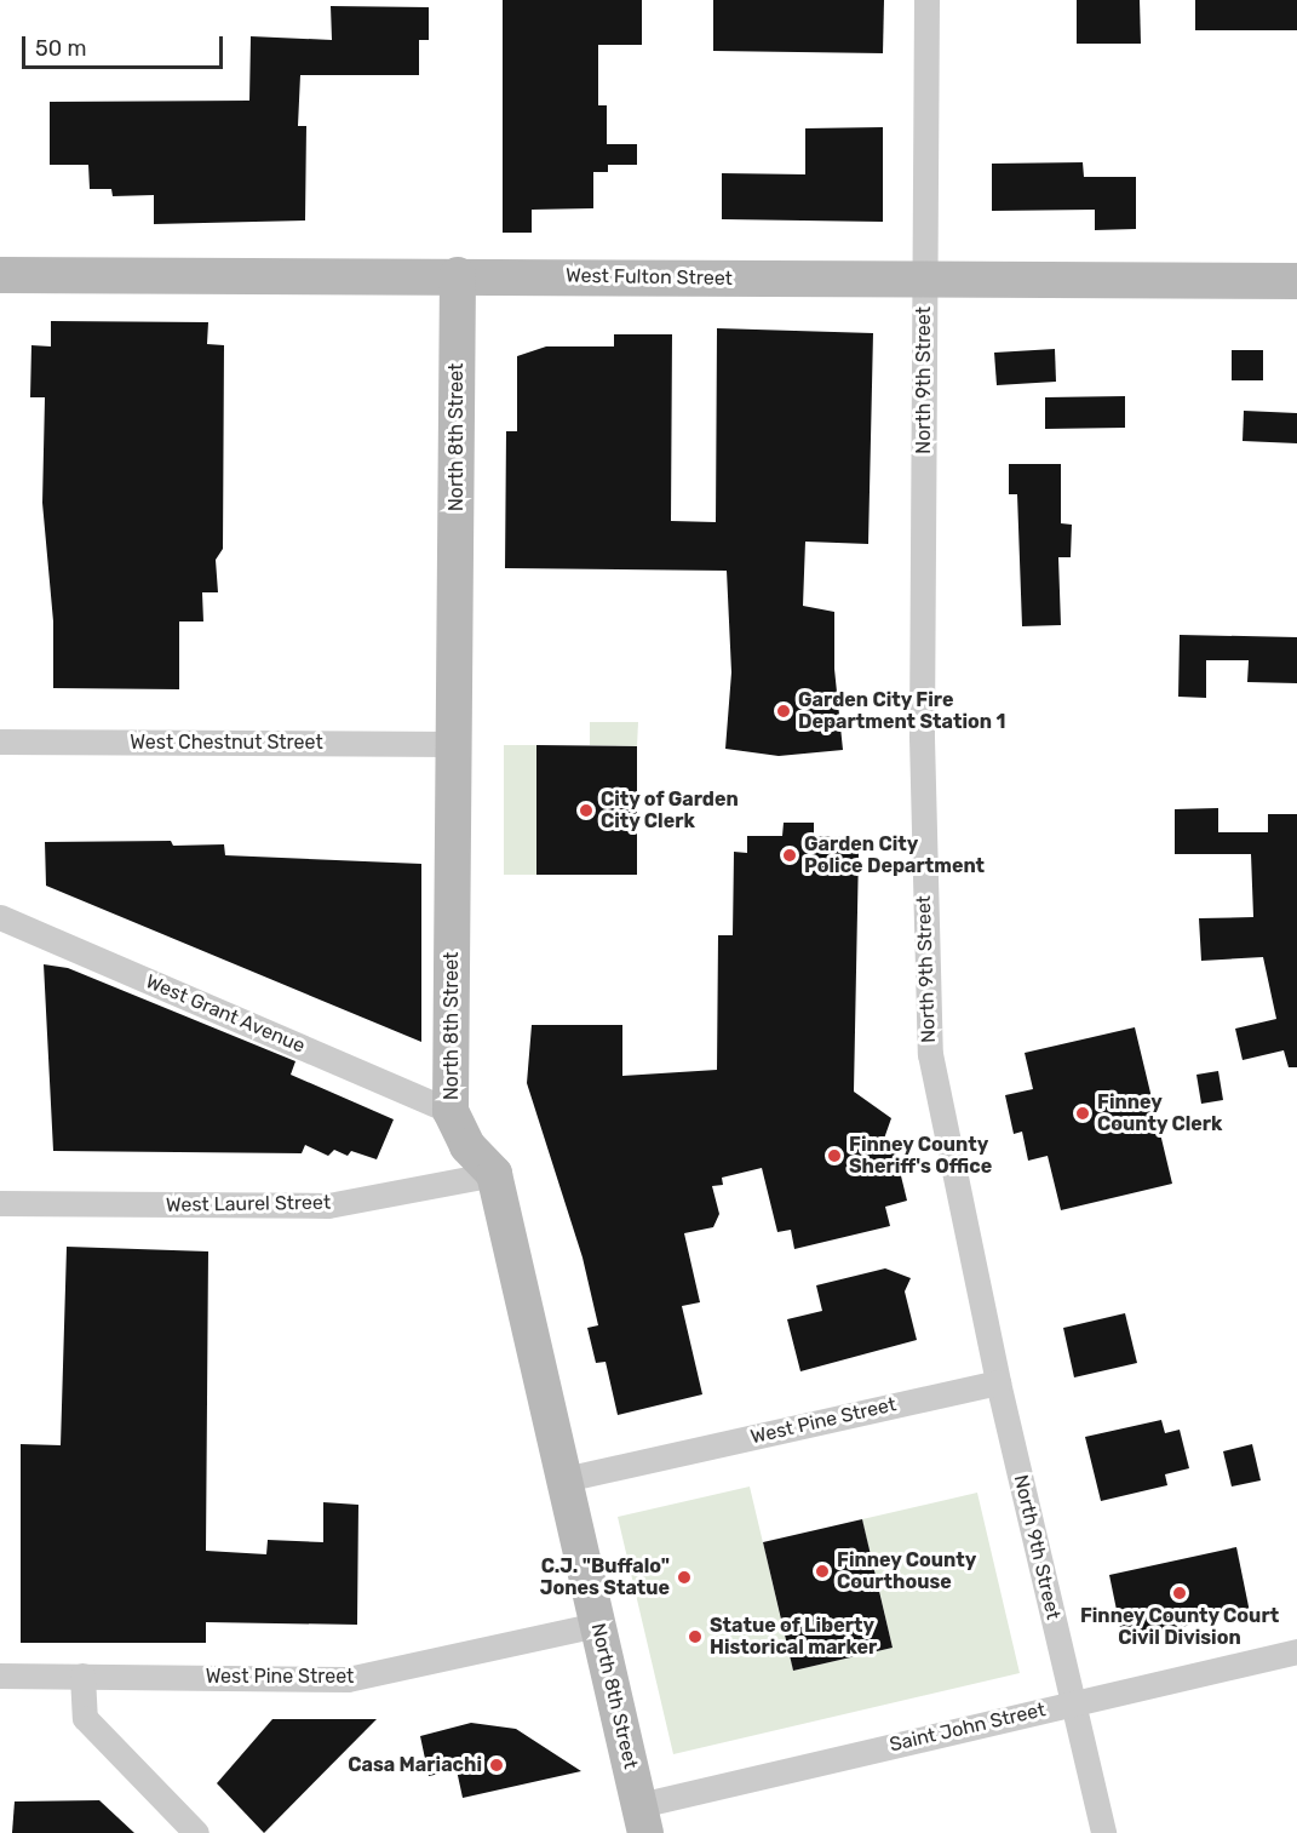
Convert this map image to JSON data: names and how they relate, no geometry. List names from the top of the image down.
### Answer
{
  "streets": {
    "street": [
      "West Fulton Street",
      "North 9th Street",
      "North 8th Street",
      "West Chestnut Street",
      "West Grant Avenue",
      "West Laurel Street",
      "West Pine Street",
      "Saint John Street"
    ]
  },
  "crossings": [
    ["West Fulton Street", "North 9th Street"],
    ["West Fulton Street", "North 8th Street"],
    ["North 9th Street", "West Pine Street"],
    ["North 9th Street", "Saint John Street"],
    ["North 8th Street", "West Chestnut Street"],
    ["North 8th Street", "West Grant Avenue"],
    ["North 8th Street", "West Laurel Street"],
    ["North 8th Street", "West Pine Street"],
    ["North 8th Street", "Saint John Street"]
  ],
  "places": [
    "Garden City Fire Department Station 1",
    "City of Garden City Clerk",
    "Garden City Police Department",
    "Finney County Clerk",
    "Finney County Sheriff's Office",
    "Finney County Courthouse",
    "C.J. \"Buffalo\" Jones Statue",
    "Finney County Court Civil Division",
    "Statue of Liberty Historical marker",
    "Casa Mariachi"
  ],
  "scale_bar": "50 m"
}
